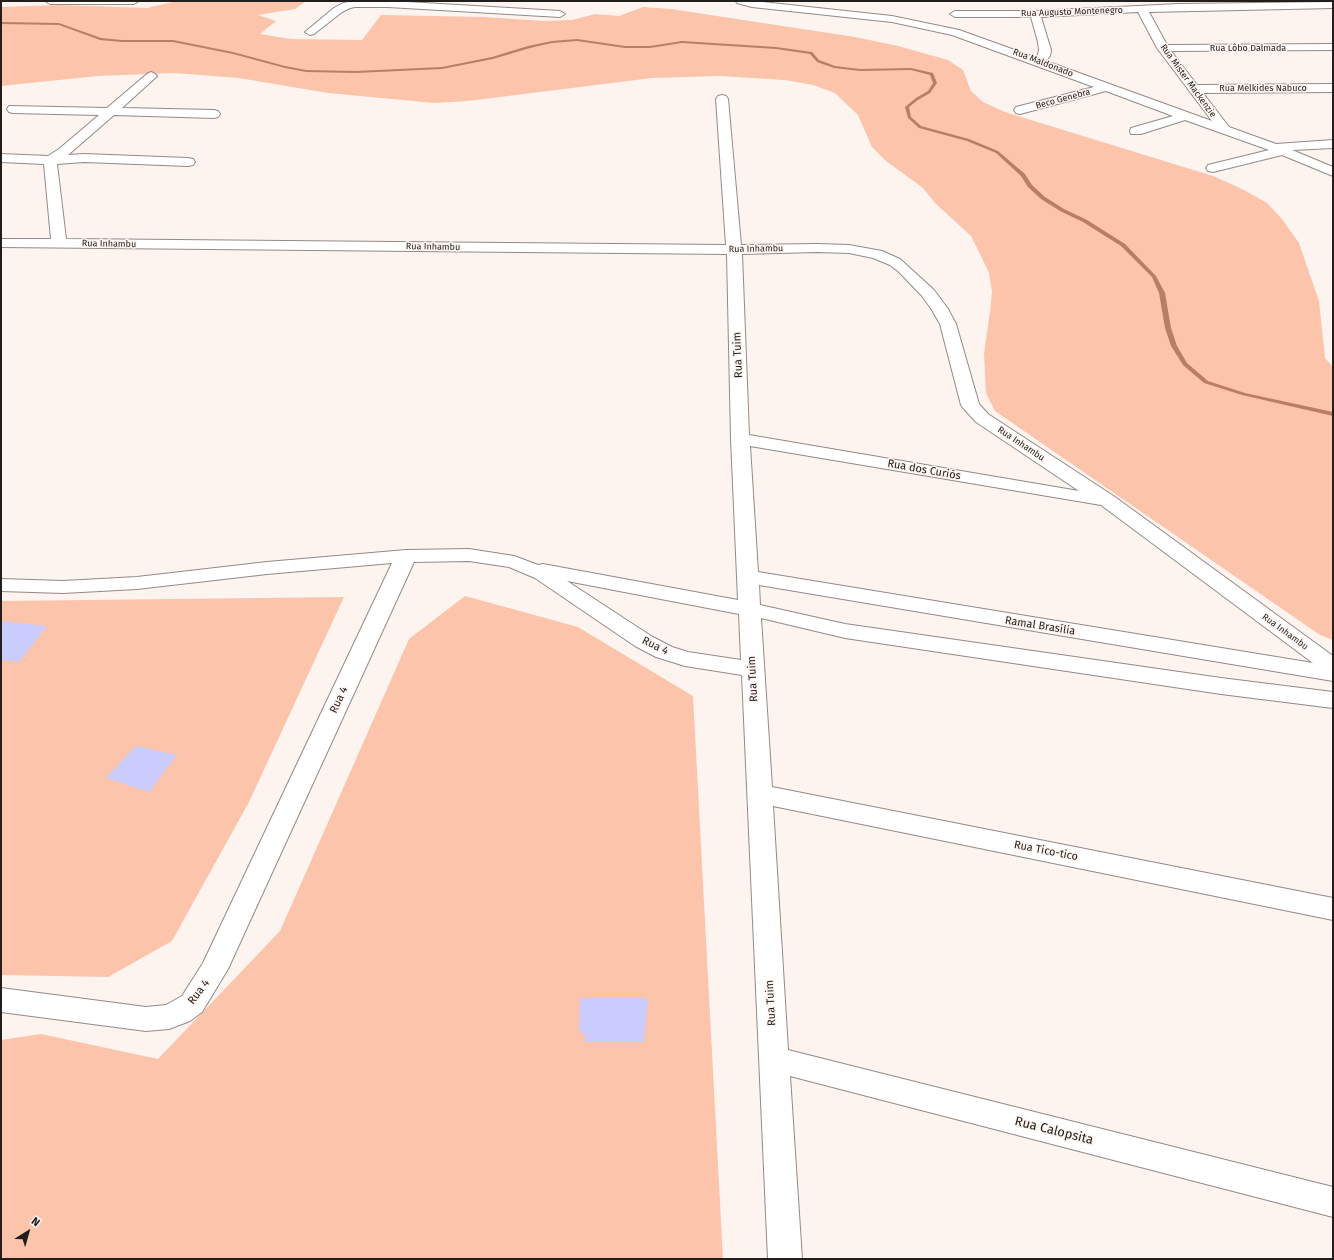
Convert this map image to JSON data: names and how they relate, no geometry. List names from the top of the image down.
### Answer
{
  "streets": {
    "street": [
      "Rua Augusto Montenegro",
      "Rua Lôbo Dalmada",
      "Rua Maldonado",
      "Rua Mister Mackenzie",
      "Rua Melkides Nabuco",
      "Beco Genebra",
      "Rua Inhambu",
      "Rua Tuim",
      "Rua dos Curiós",
      "Ramal Brasília",
      "Rua 4",
      "Rua Tico-tico",
      "Rua Calopsita"
    ]
  },
  "crossings": [
    ["Rua Augusto Montenegro", "Rua Mister Mackenzie"],
    ["Rua Lôbo Dalmada", "Rua Mister Mackenzie"],
    ["Rua Maldonado", "Rua Mister Mackenzie"],
    ["Rua Maldonado", "Beco Genebra"],
    ["Rua Mister Mackenzie", "Rua Melkides Nabuco"],
    ["Rua Inhambu", "Rua Tuim"],
    ["Rua Inhambu", "Rua dos Curiós"],
    ["Rua Tuim", "Rua dos Curiós"],
    ["Rua Tuim", "Ramal Brasília"],
    ["Rua Tuim", "Rua 4"],
    ["Rua Tuim", "Rua Tico-tico"],
    ["Rua Tuim", "Rua Calopsita"]
  ],
  "north": "top right"
}
